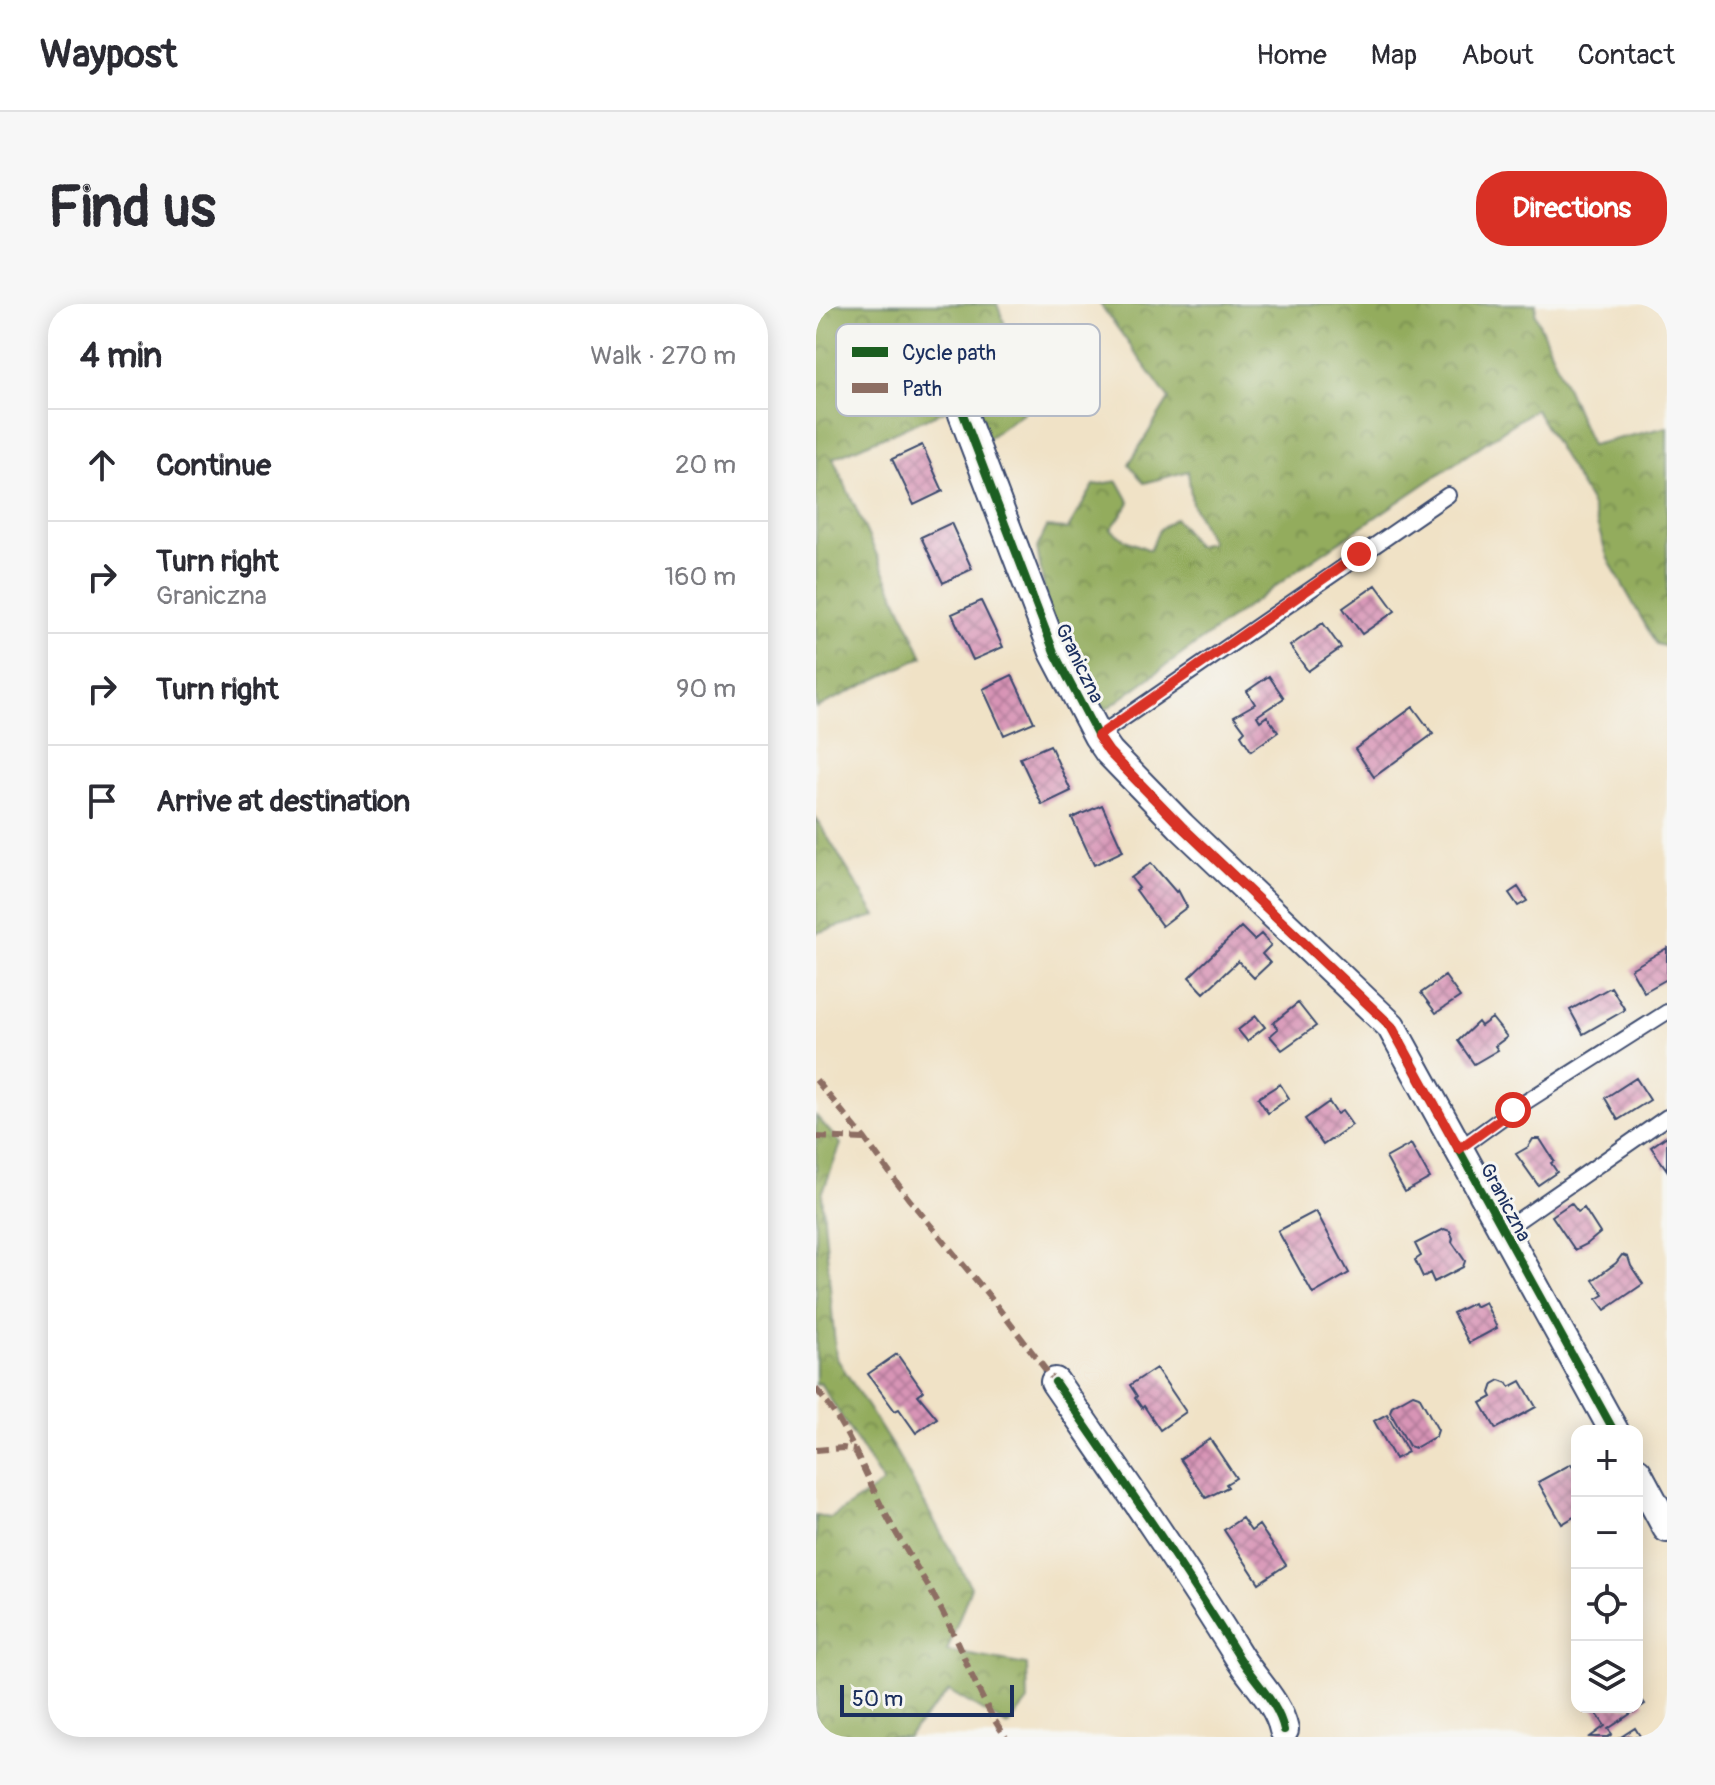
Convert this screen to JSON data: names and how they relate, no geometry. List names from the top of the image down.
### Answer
{
  "streets": {
    "street": ["Graniczna"]
  },
  "legend": ["Cycle path", "Path"],
  "scale_bar": "50 m",
  "page": {
    "header": "Waypost",
    "nav": [
      "Home",
      "Map",
      "About",
      "Contact"
    ],
    "buttons": "Directions",
    "title": "Find us",
    "heading": ["4 min", "Walk · 270 m"],
    "list": [
      ["Continue", "20 m"],
      ["Turn right", "Graniczna", "160 m"],
      ["Turn right", "90 m"],
      "Arrive at destination"
    ],
    "map_buttons": ["+", "−"],
    "scale": "50 m"
  }
}
